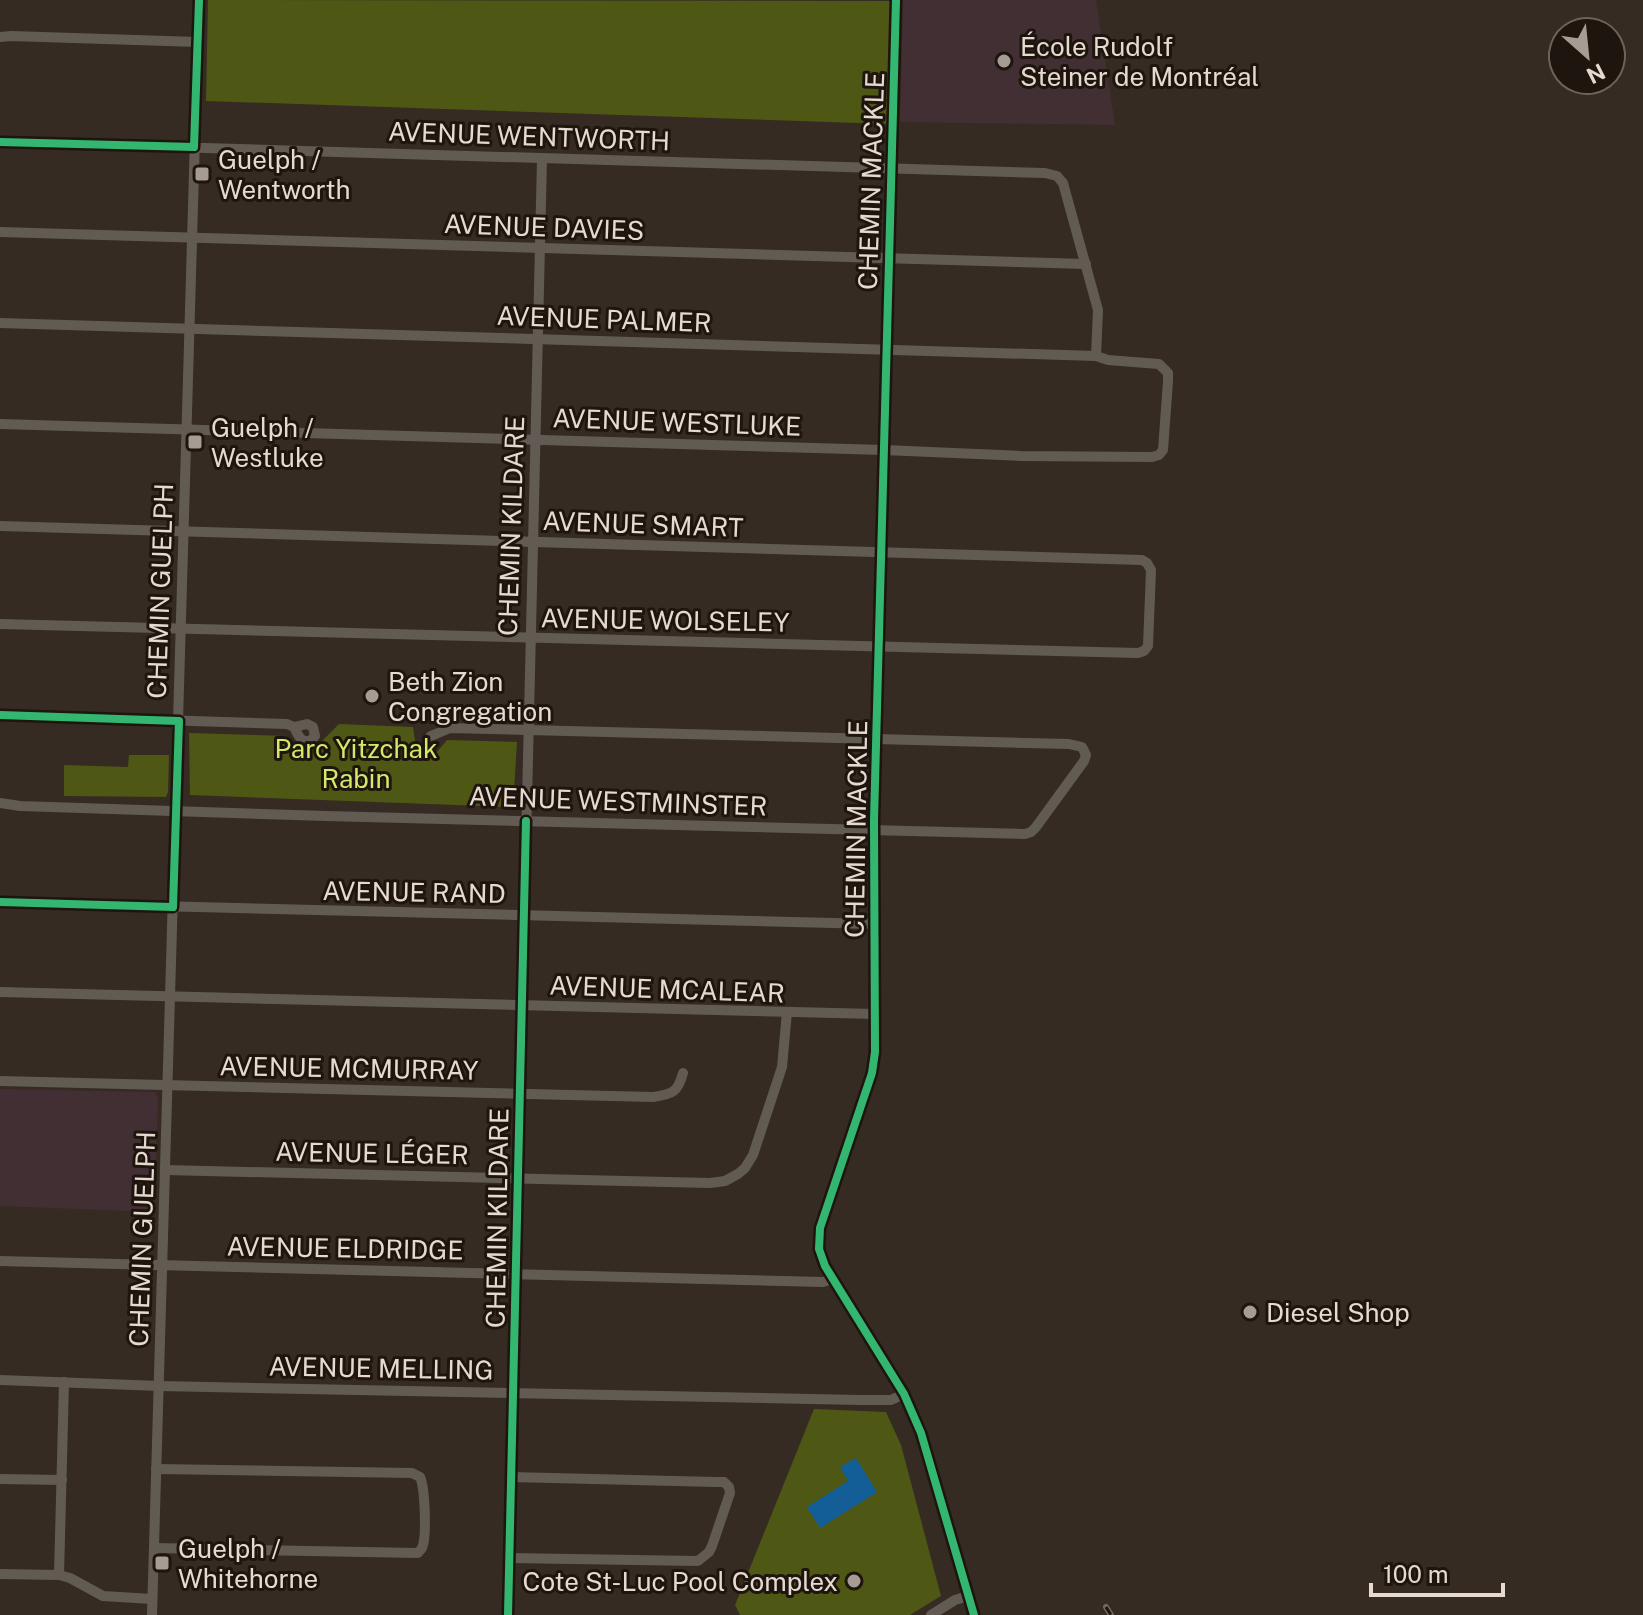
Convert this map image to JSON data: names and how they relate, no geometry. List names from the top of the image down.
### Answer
{
  "streets": {
    "street": [
      "AVENUE WENTWORTH",
      "CHEMIN MACKLE",
      "AVENUE DAVIES",
      "AVENUE PALMER",
      "AVENUE WESTLUKE",
      "AVENUE SMART",
      "CHEMIN KILDARE",
      "CHEMIN GUELPH",
      "AVENUE WOLSELEY",
      "AVENUE WESTMINSTER",
      "AVENUE RAND",
      "AVENUE MCALEAR",
      "AVENUE MCMURRAY",
      "AVENUE LÉGER",
      "AVENUE ELDRIDGE",
      "AVENUE MELLING"
    ]
  },
  "crossings": [
    ["AVENUE WENTWORTH", "CHEMIN MACKLE"],
    ["AVENUE WENTWORTH", "AVENUE DAVIES"],
    ["AVENUE WENTWORTH", "CHEMIN KILDARE"],
    ["AVENUE WENTWORTH", "CHEMIN GUELPH"],
    ["CHEMIN MACKLE", "AVENUE DAVIES"],
    ["CHEMIN MACKLE", "AVENUE PALMER"],
    ["CHEMIN MACKLE", "AVENUE WESTLUKE"],
    ["CHEMIN MACKLE", "AVENUE SMART"],
    ["CHEMIN MACKLE", "AVENUE WOLSELEY"],
    ["CHEMIN MACKLE", "AVENUE WESTMINSTER"],
    ["CHEMIN MACKLE", "AVENUE RAND"],
    ["CHEMIN MACKLE", "AVENUE MCALEAR"],
    ["CHEMIN MACKLE", "AVENUE ELDRIDGE"],
    ["CHEMIN MACKLE", "AVENUE MELLING"],
    ["AVENUE DAVIES", "CHEMIN KILDARE"],
    ["AVENUE DAVIES", "CHEMIN GUELPH"],
    ["AVENUE PALMER", "AVENUE WESTLUKE"],
    ["AVENUE PALMER", "CHEMIN KILDARE"],
    ["AVENUE PALMER", "CHEMIN GUELPH"],
    ["AVENUE WESTLUKE", "CHEMIN KILDARE"],
    ["AVENUE WESTLUKE", "CHEMIN GUELPH"],
    ["AVENUE SMART", "CHEMIN KILDARE"],
    ["AVENUE SMART", "CHEMIN GUELPH"],
    ["AVENUE SMART", "AVENUE WOLSELEY"],
    ["CHEMIN KILDARE", "AVENUE WOLSELEY"],
    ["CHEMIN KILDARE", "AVENUE WESTMINSTER"],
    ["CHEMIN KILDARE", "AVENUE RAND"],
    ["CHEMIN KILDARE", "AVENUE MCALEAR"],
    ["CHEMIN KILDARE", "AVENUE MCMURRAY"],
    ["CHEMIN KILDARE", "AVENUE LÉGER"],
    ["CHEMIN KILDARE", "AVENUE ELDRIDGE"],
    ["CHEMIN KILDARE", "AVENUE MELLING"],
    ["CHEMIN GUELPH", "AVENUE WOLSELEY"],
    ["CHEMIN GUELPH", "AVENUE WESTMINSTER"],
    ["CHEMIN GUELPH", "AVENUE RAND"],
    ["CHEMIN GUELPH", "AVENUE MCALEAR"],
    ["CHEMIN GUELPH", "AVENUE MCMURRAY"],
    ["CHEMIN GUELPH", "AVENUE LÉGER"],
    ["CHEMIN GUELPH", "AVENUE ELDRIDGE"],
    ["CHEMIN GUELPH", "AVENUE MELLING"],
    ["AVENUE MCALEAR", "AVENUE LÉGER"]
  ],
  "parks": ["Parc Yitzchak Rabin"],
  "places": {
    "other": [
      "École Rudolf Steiner de Montréal",
      "Beth Zion Congregation",
      "Diesel Shop",
      "Cote St-Luc Pool Complex"
    ],
    "transit": ["Guelph / Wentworth", "Guelph / Westluke", "Guelph / Whitehorne"]
  },
  "scale_bar": "100 m",
  "north": "bottom right"
}
